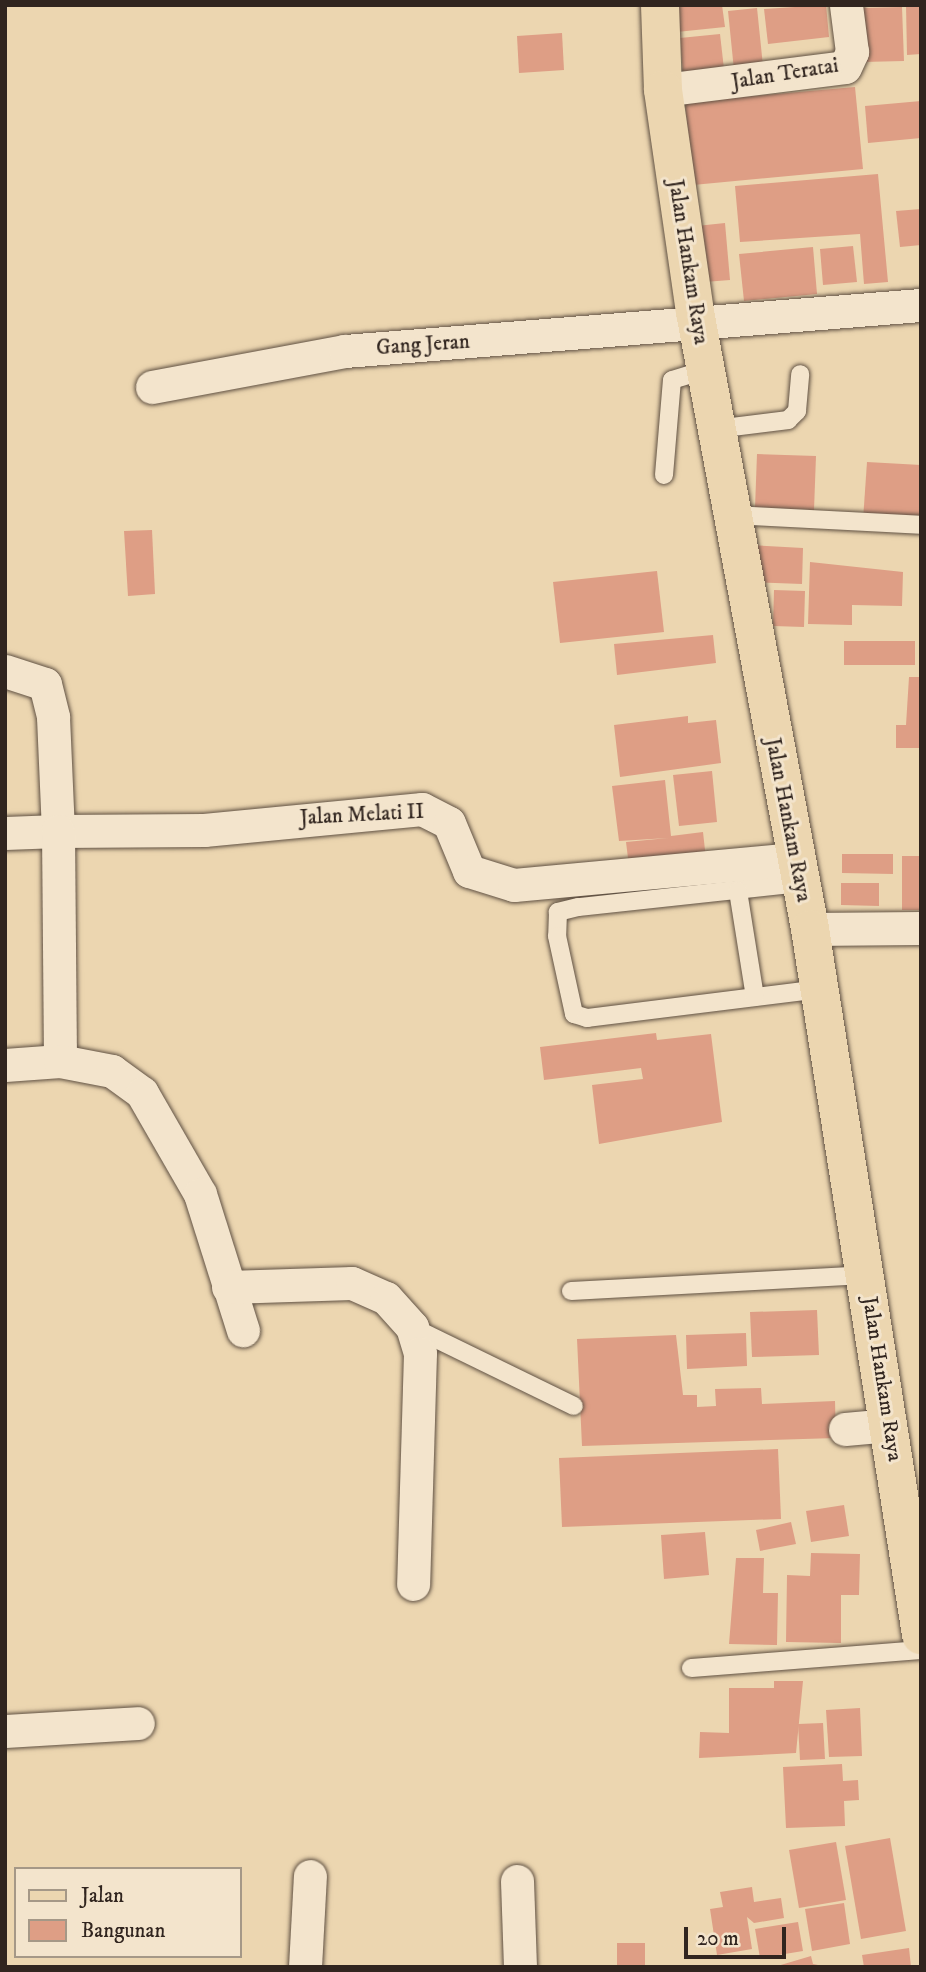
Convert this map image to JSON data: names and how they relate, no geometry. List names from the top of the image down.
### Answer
{
  "streets": {
    "main road": ["Jalan Hankam Raya"],
    "street": ["Jalan Teratai", "Gang Jeran", "Jalan Melati II"]
  },
  "crossings": [
    ["Jalan Teratai", "Jalan Hankam Raya"],
    ["Jalan Hankam Raya", "Gang Jeran"],
    ["Jalan Hankam Raya", "Jalan Melati II"]
  ],
  "legend": ["Jalan", "Bangunan"],
  "scale_bar": "20 m"
}
